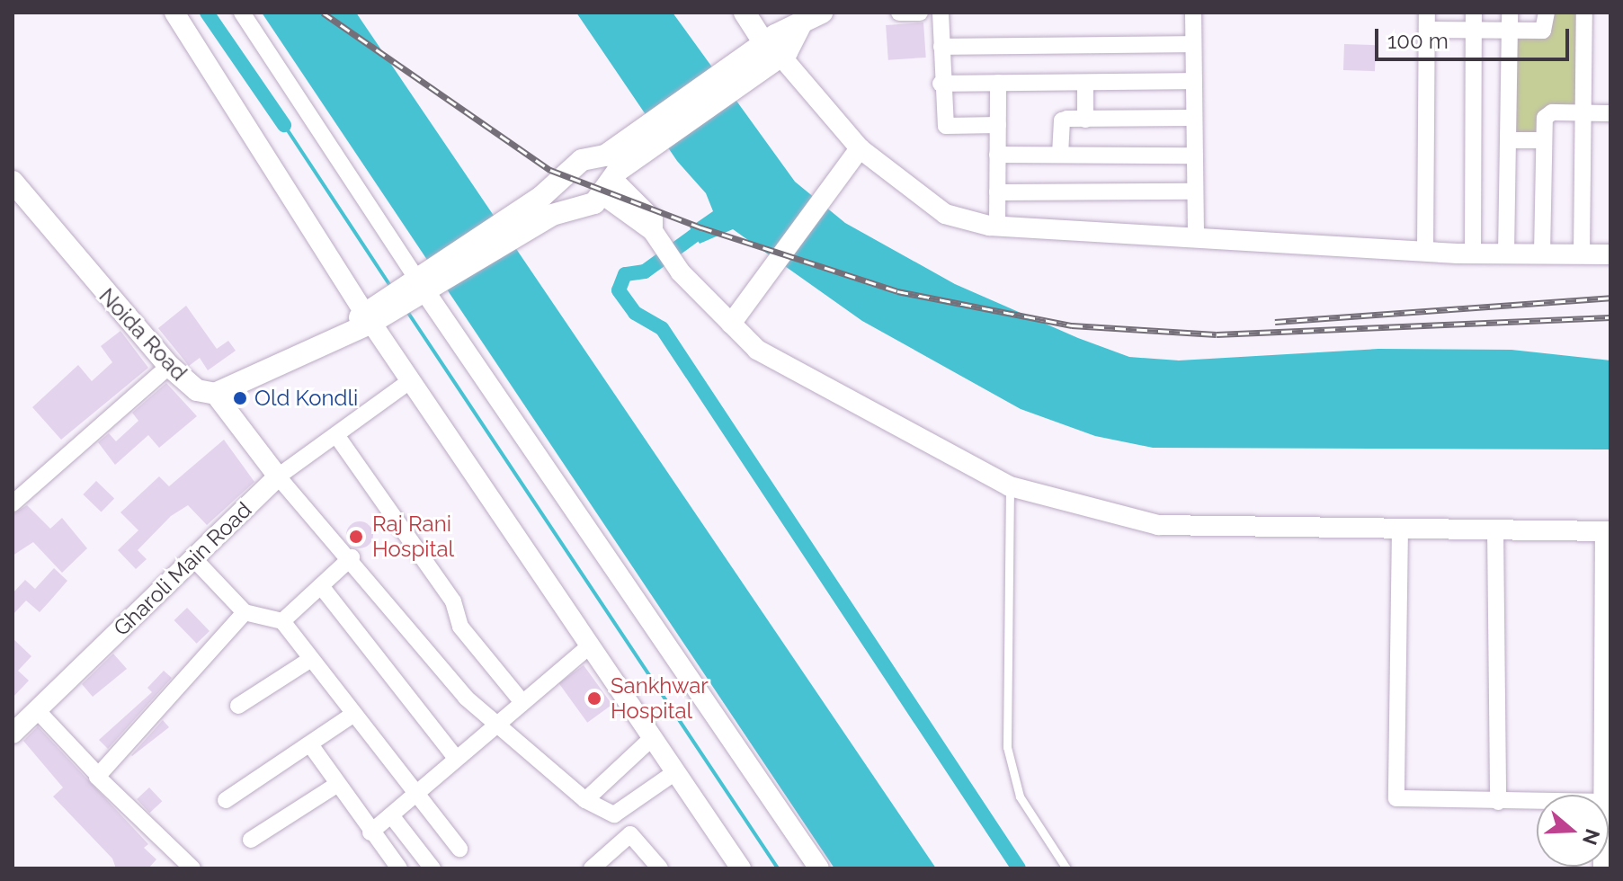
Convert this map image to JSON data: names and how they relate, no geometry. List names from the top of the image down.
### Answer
{
  "streets": {
    "main road": ["Noida Road"],
    "street": ["Gharoli Main Road"]
  },
  "places": ["Old Kondli", "Raj Rani Hospital", "Sankhwar Hospital"],
  "scale_bar": "100 m",
  "north": "right"
}
